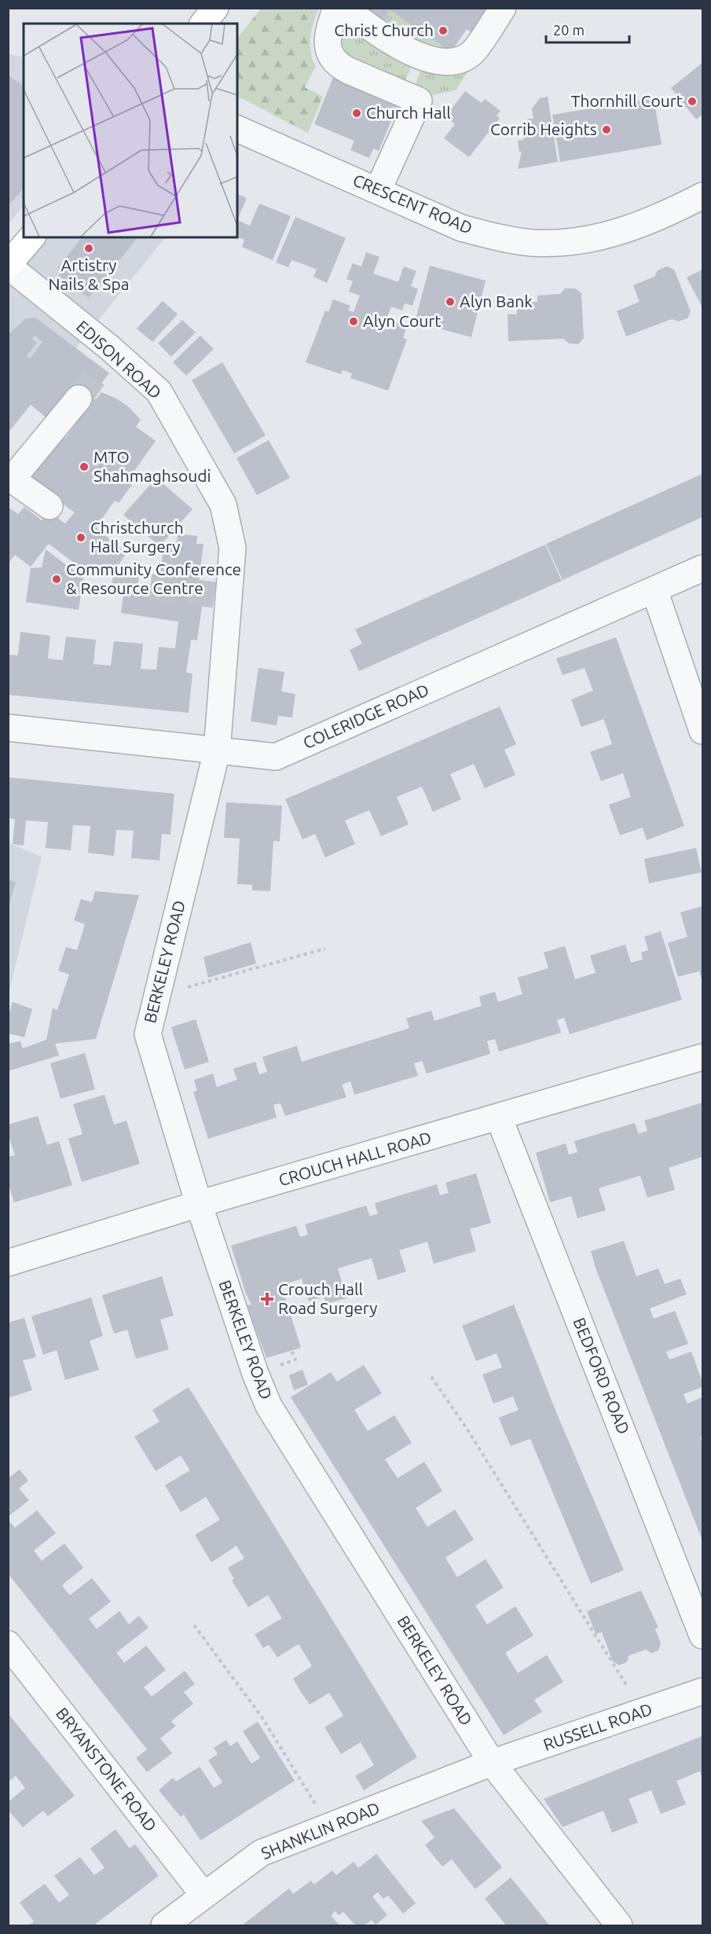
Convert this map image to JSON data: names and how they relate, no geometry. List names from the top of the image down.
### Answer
{
  "streets": {
    "street": [
      "CRESCENT ROAD",
      "EDISON ROAD",
      "COLERIDGE ROAD",
      "BERKELEY ROAD",
      "CROUCH HALL ROAD",
      "BEDFORD ROAD",
      "RUSSELL ROAD",
      "BRYANSTONE ROAD",
      "SHANKLIN ROAD"
    ]
  },
  "crossings": [
    ["EDISON ROAD", "COLERIDGE ROAD"],
    ["EDISON ROAD", "BERKELEY ROAD"],
    ["COLERIDGE ROAD", "BERKELEY ROAD"],
    ["BERKELEY ROAD", "CROUCH HALL ROAD"],
    ["BERKELEY ROAD", "RUSSELL ROAD"],
    ["BERKELEY ROAD", "SHANKLIN ROAD"],
    ["CROUCH HALL ROAD", "BEDFORD ROAD"],
    ["RUSSELL ROAD", "SHANKLIN ROAD"],
    ["BRYANSTONE ROAD", "SHANKLIN ROAD"]
  ],
  "places": {
    "other": [
      "Christ Church",
      "Thornhill Court",
      "Church Hall",
      "Corrib Heights",
      "Artistry Nails & Spa",
      "Alyn Bank",
      "Alyn Court",
      "MTO Shahmaghsoudi",
      "Christchurch Hall Surgery",
      "Community Conference & Resource Centre"
    ],
    "health": ["Crouch Hall Road Surgery"]
  },
  "scale_bar": "20 m"
}
